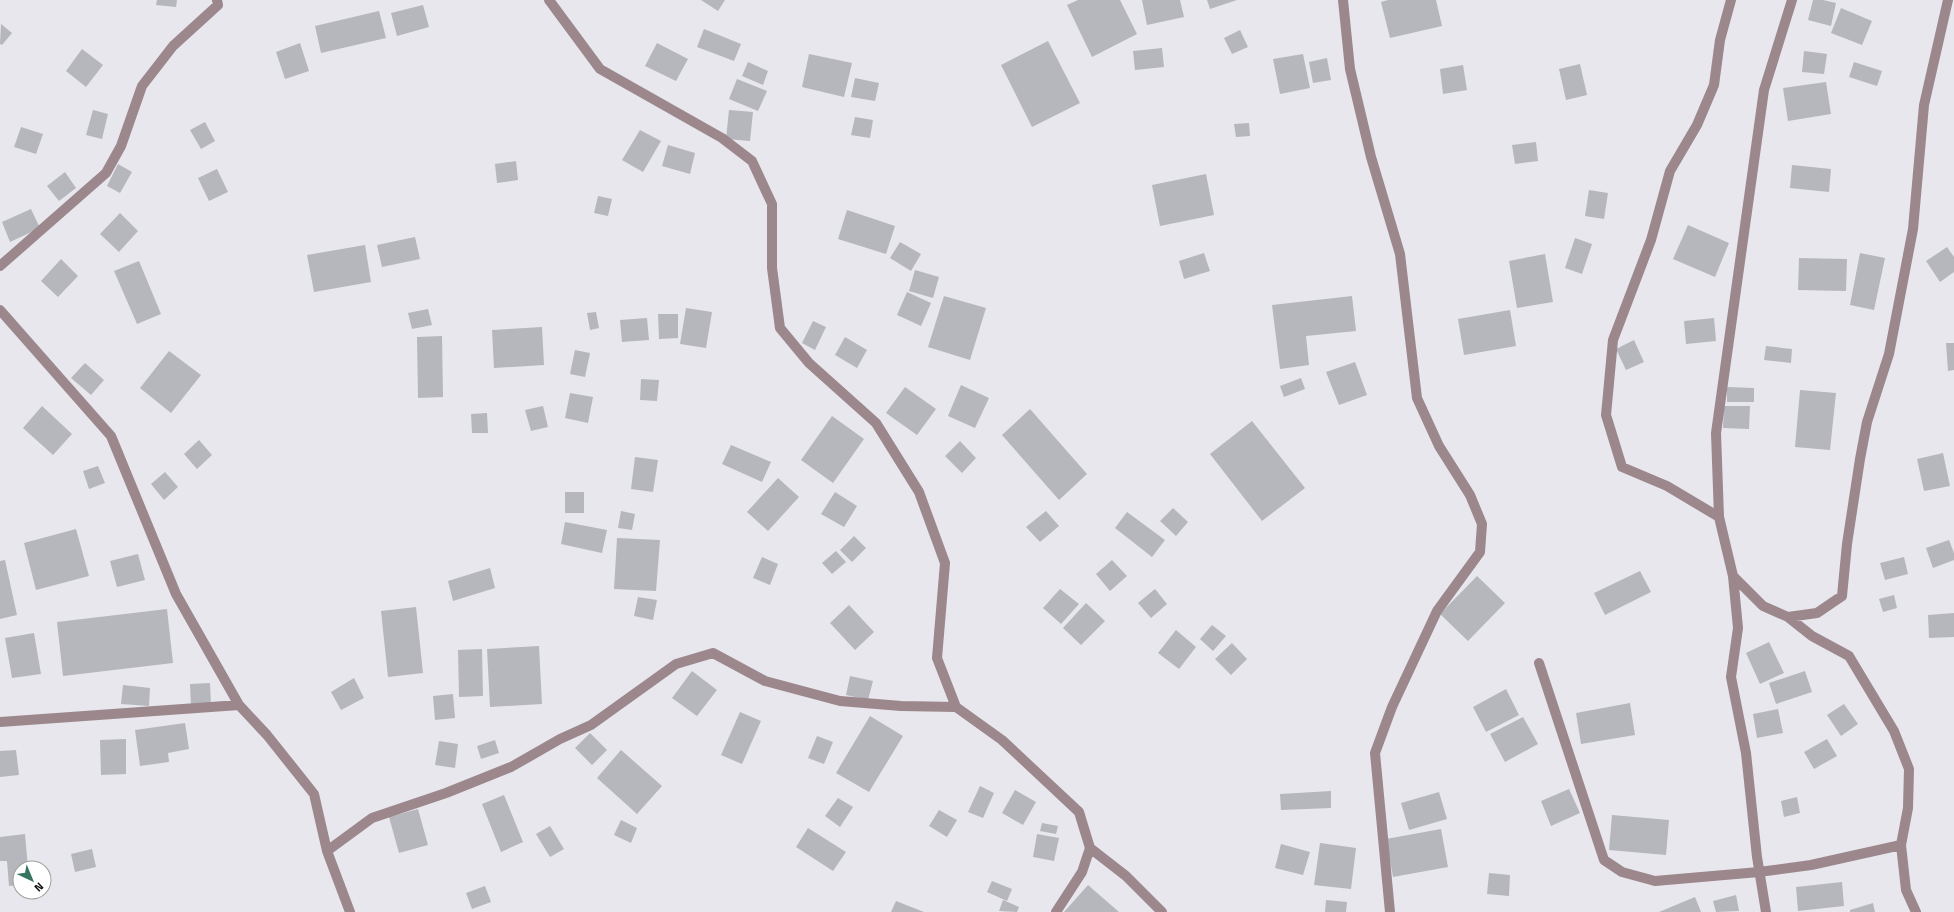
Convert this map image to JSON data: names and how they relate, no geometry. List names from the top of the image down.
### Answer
{
  "north": "bottom right"
}
